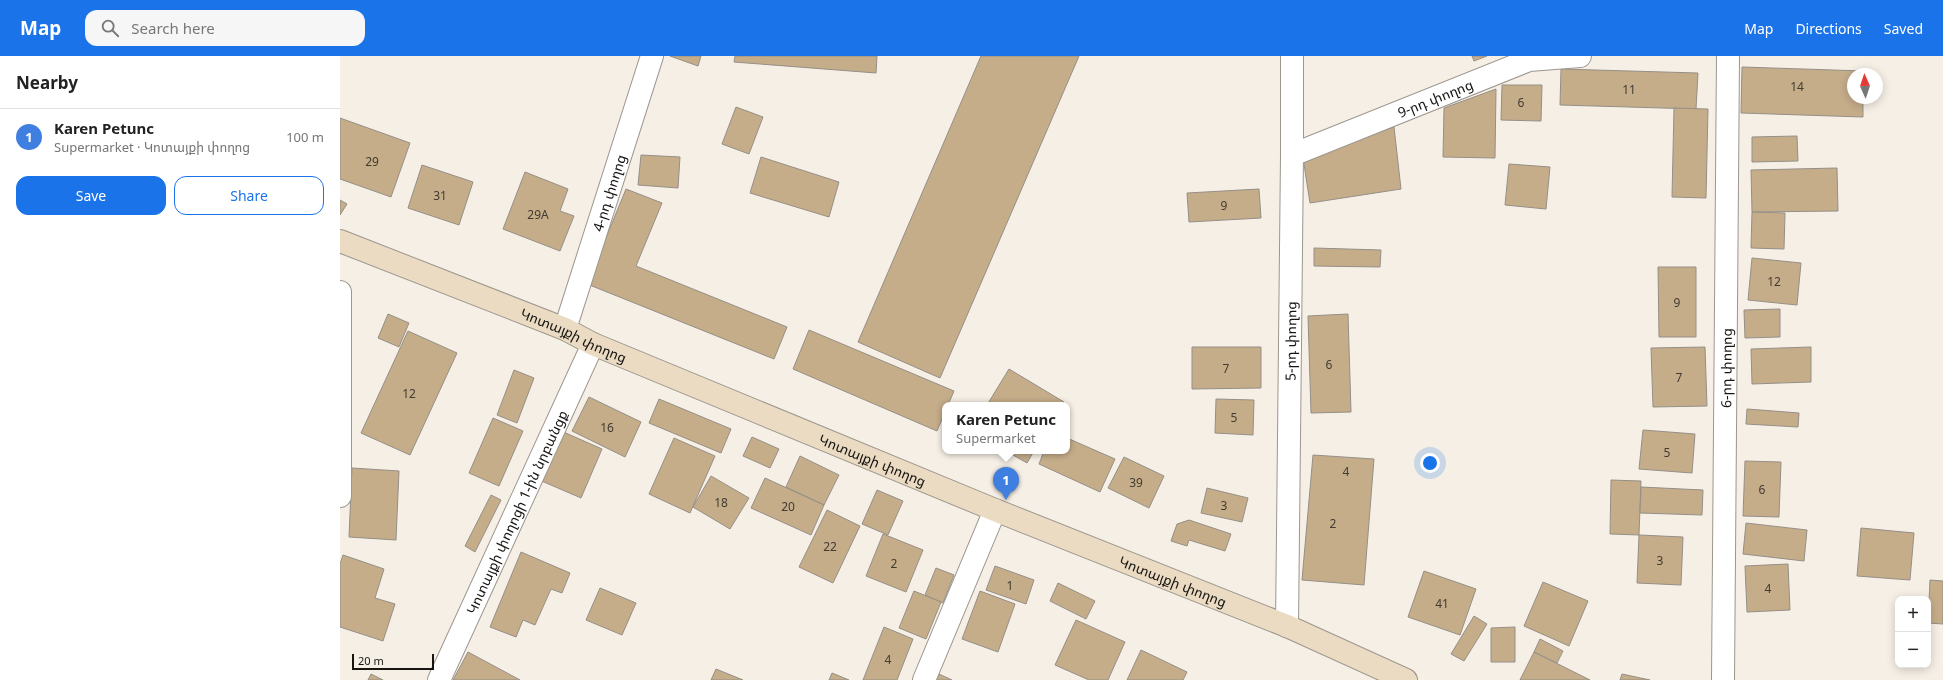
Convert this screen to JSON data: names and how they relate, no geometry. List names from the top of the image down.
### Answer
{
  "streets": {
    "main road": ["Կոտայքի փողոց"],
    "street": [
      "9-րդ փողոց",
      "4-րդ փողոց",
      "5-րդ փողոց",
      "6-րդ փողոց",
      "Կոտայքի փողոցի 1-ին նրբանցք"
    ]
  },
  "crossings": [
    ["9-րդ փողոց", "5-րդ փողոց"],
    ["4-րդ փողոց", "Կոտայքի փողոց"],
    ["Կոտայքի փողոց", "5-րդ փողոց"],
    ["Կոտայքի փողոց", "Կոտայքի փողոցի 1-ին նրբանցք"]
  ],
  "house_numbers": [
    "14",
    "11",
    "6",
    "29",
    "31",
    "9",
    "29А",
    "12",
    "9",
    "6",
    "7",
    "7",
    "12",
    "5",
    "16",
    "5",
    "4",
    "39",
    "6",
    "18",
    "3",
    "20",
    "2",
    "22",
    "3",
    "2",
    "1",
    "4",
    "41",
    "4"
  ],
  "scale_bar": "20 m",
  "north": "top",
  "page": {
    "header": "Map",
    "search": "Search here",
    "nav": ["Map", "Directions", "Saved"],
    "heading": "Nearby",
    "list": [
      {
        "mark": "1",
        "name": "Karen Petunc",
        "note": "Supermarket · Կոտայքի փողոց",
        "value": "100 m"
      }
    ],
    "buttons": ["Save", "Share"],
    "popup": ["Karen Petunc", "Supermarket"],
    "pins": "1",
    "map_buttons": ["+", "−"],
    "scale": "20 m"
  }
}
